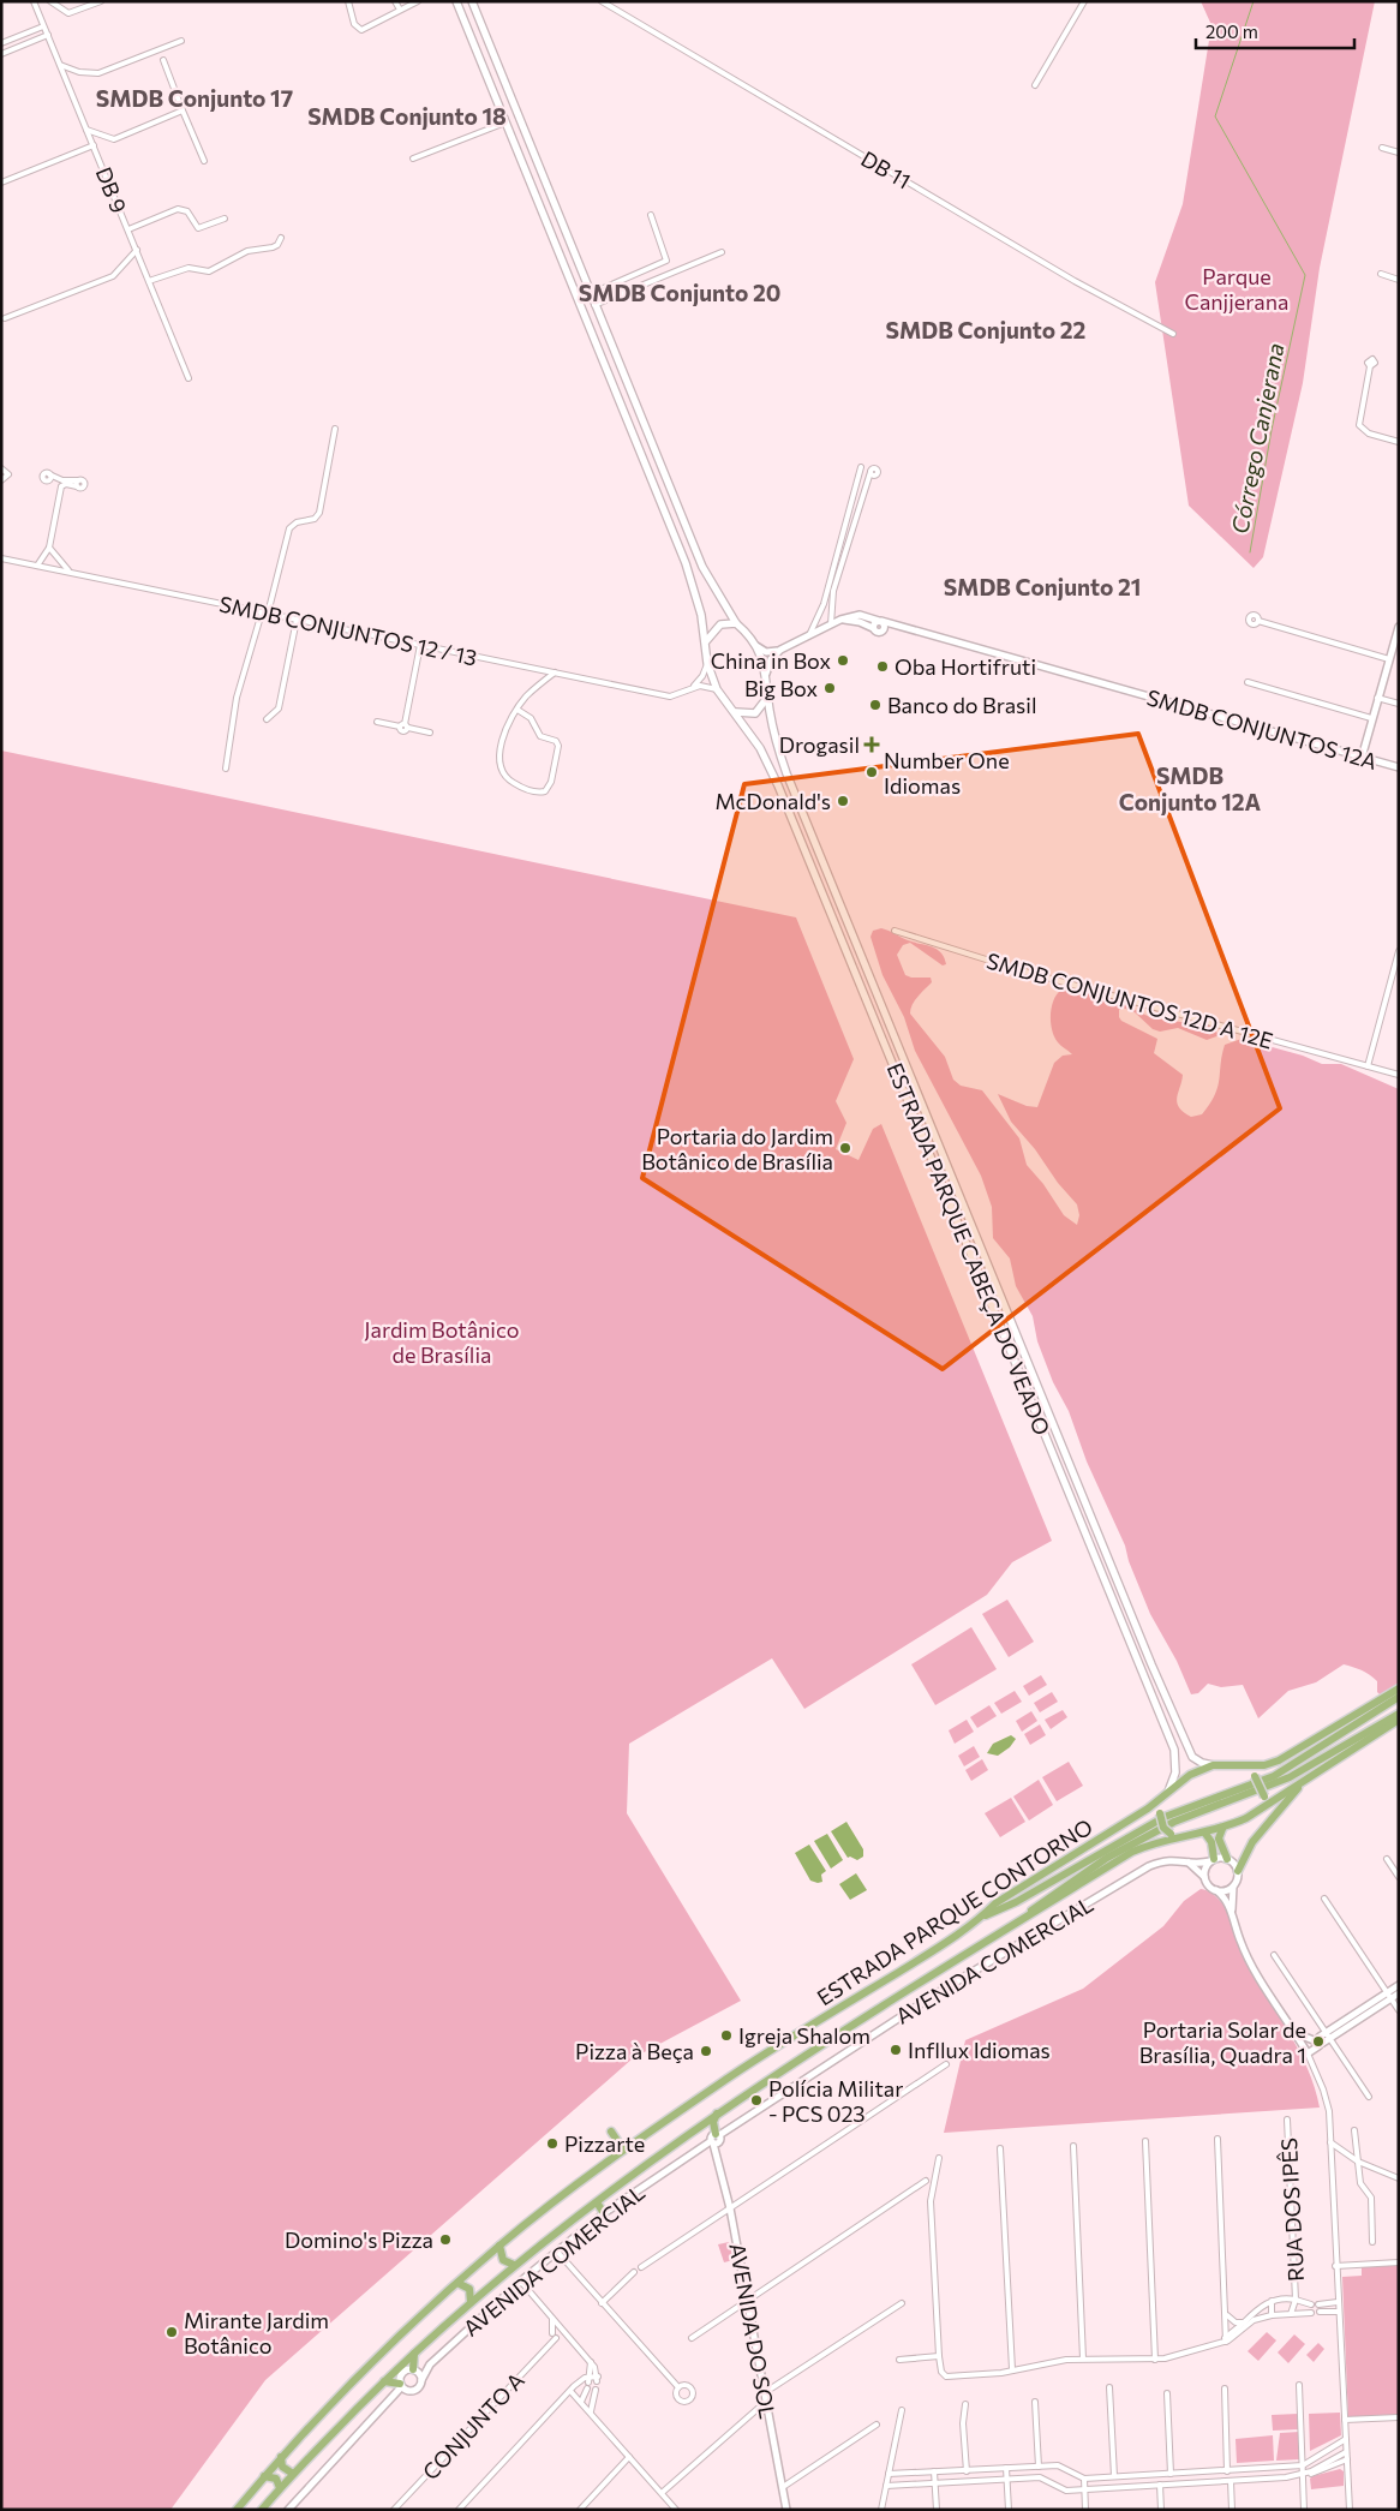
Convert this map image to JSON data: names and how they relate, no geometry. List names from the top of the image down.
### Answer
{
  "streets": {
    "highway": ["ESTRADA PARQUE CONTORNO"],
    "main road": ["ESTRADA PARQUE CABEÇA DO VEADO"],
    "street": [
      "DB 11",
      "DB 9",
      "SMDB CONJUNTOS 12 / 13",
      "SMDB CONJUNTOS 12A",
      "SMDB CONJUNTOS 12D A 12E",
      "AVENIDA COMERCIAL",
      "RUA DOS IPÊS",
      "AVENIDA DO SOL",
      "CONJUNTO A"
    ]
  },
  "crossings": [
    ["SMDB CONJUNTOS 12 / 13", "ESTRADA PARQUE CABEÇA DO VEADO"],
    ["ESTRADA PARQUE CABEÇA DO VEADO", "ESTRADA PARQUE CONTORNO"],
    ["AVENIDA COMERCIAL", "AVENIDA DO SOL"]
  ],
  "districts": [
    "SMDB Conjunto 17",
    "SMDB Conjunto 18",
    "SMDB Conjunto 20",
    "SMDB Conjunto 22",
    "SMDB Conjunto 21",
    "SMDB Conjunto 12A"
  ],
  "water": ["Córrego Canjerana"],
  "parks": ["Parque Canjjerana", "Jardim Botânico de Brasília"],
  "places": {
    "other": [
      "China in Box",
      "Oba Hortifruti",
      "Big Box",
      "Banco do Brasil",
      "Number One Idiomas",
      "McDonald's",
      "Portaria do Jardim Botânico de Brasília",
      "Igreja Shalom",
      "Portaria Solar de Brasília, Quadra 1",
      "Infllux Idiomas",
      "Pizza à Beça",
      "Polícia Militar - PCS 023",
      "Pizzarte",
      "Domino's Pizza",
      "Mirante Jardim Botânico"
    ],
    "health": ["Drogasil"]
  },
  "scale_bar": "200 m"
}
